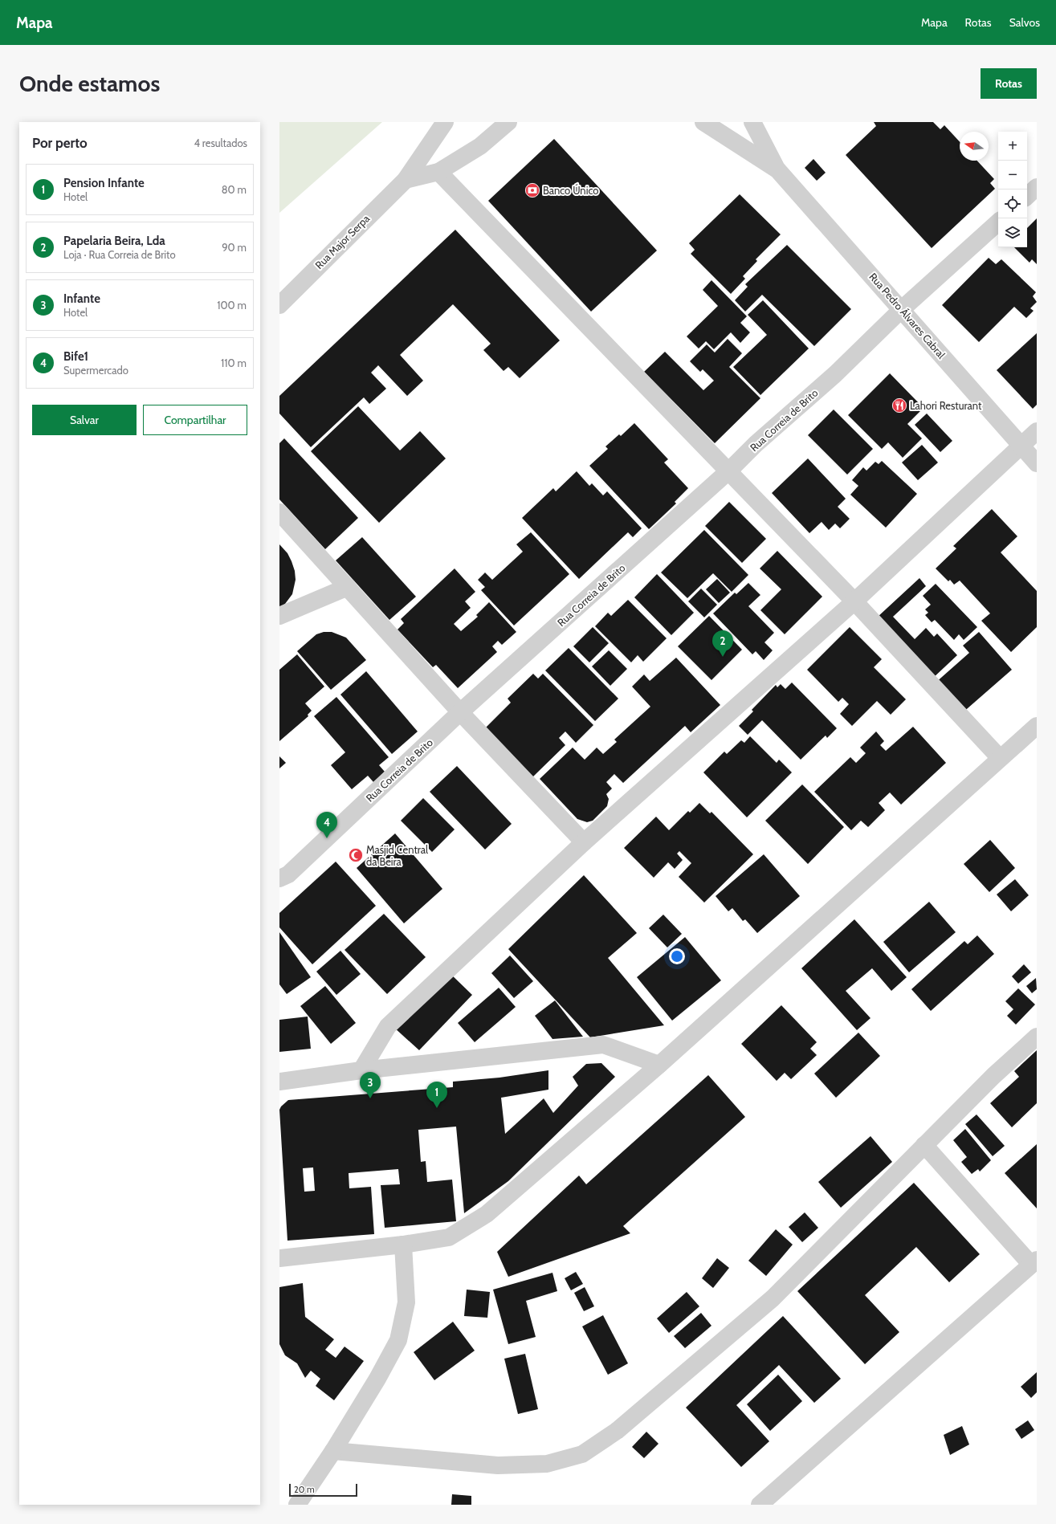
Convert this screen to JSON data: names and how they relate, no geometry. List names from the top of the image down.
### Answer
{
  "streets": {
    "street": ["Rua Major Serpa", "Rua Pedro Álvares Cabral", "Rua Correia de Brito"]
  },
  "crossings": [
    ["Rua Pedro Álvares Cabral", "Rua Correia de Brito"]
  ],
  "places": {
    "bank": ["Banco Único"],
    "restaurant": ["Lahori Resturant"],
    "mosque": ["Masjid Central da Beira"]
  },
  "scale_bar": "20 m",
  "north": "left",
  "page": {
    "header": "Mapa",
    "nav": ["Mapa", "Rotas", "Salvos"],
    "buttons": [
      "Rotas",
      ["Salvar", "Compartilhar"]
    ],
    "title": "Onde estamos",
    "heading": ["Por perto", "4 resultados"],
    "map_buttons": ["+", "−"],
    "list": [
      {
        "mark": "1",
        "name": "Pension Infante",
        "note": "Hotel",
        "value": "80 m"
      },
      {
        "mark": "2",
        "name": "Papelaria Beira, Lda",
        "note": "Loja · Rua Correia de Brito",
        "value": "90 m"
      },
      {
        "mark": "3",
        "name": "Infante",
        "note": "Hotel",
        "value": "100 m"
      },
      {
        "mark": "4",
        "name": "Bife1",
        "note": "Supermercado",
        "value": "110 m"
      }
    ],
    "pins": [
      "2",
      "4",
      "3",
      "1"
    ],
    "scale": "20 m"
  }
}
